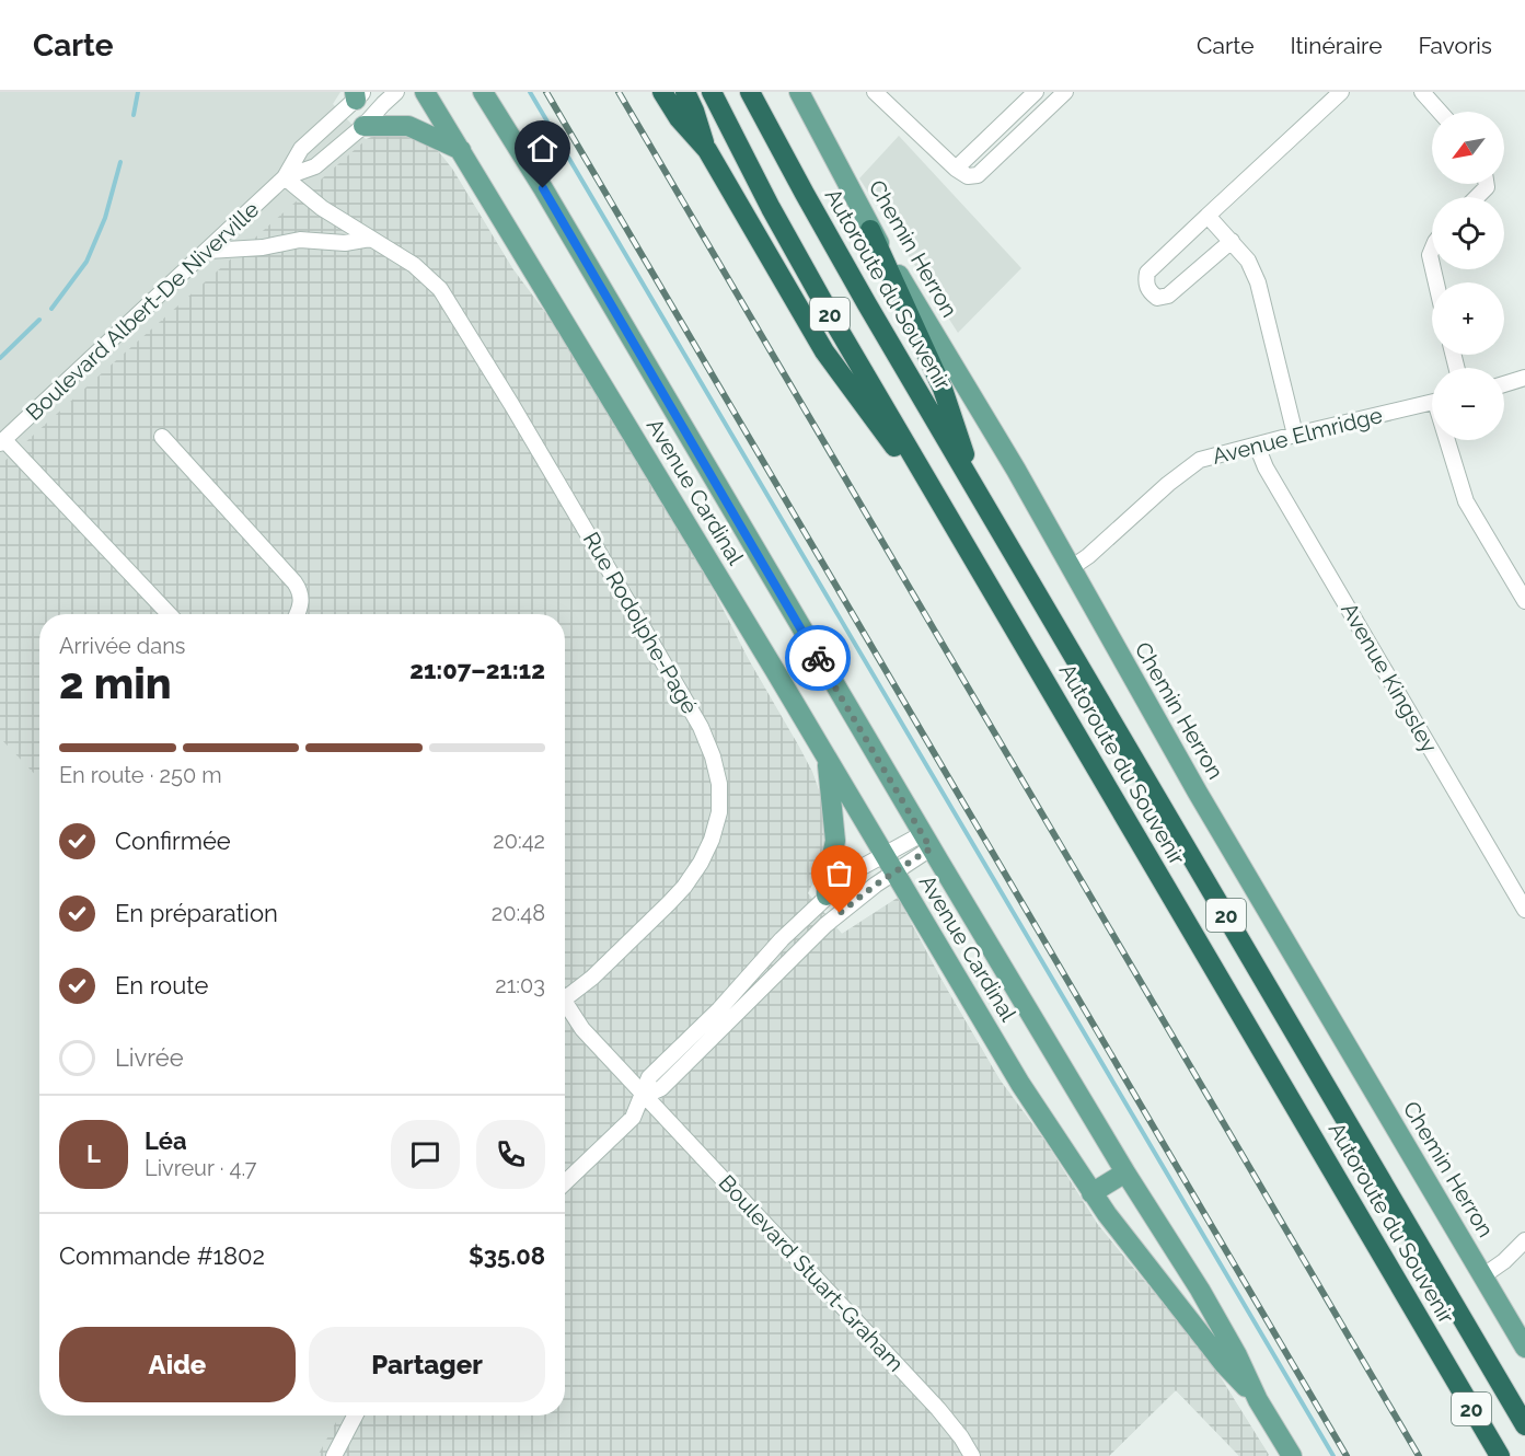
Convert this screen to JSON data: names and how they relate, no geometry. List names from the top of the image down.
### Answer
{
  "streets": {
    "highway": ["Autoroute du Souvenir", "20"],
    "main road": ["Chemin Herron", "Avenue Cardinal"],
    "street": [
      "Boulevard Albert-De Niverville",
      "Avenue Elmridge",
      "Rue Rodolphe-Pagé",
      "Avenue Kingsley",
      "Boulevard Stuart-Graham"
    ]
  },
  "crossings": [
    ["Chemin Herron", "Avenue Elmridge"],
    ["Boulevard Albert-De Niverville", "Rue Rodolphe-Pagé"],
    ["Avenue Elmridge", "Avenue Kingsley"],
    ["Rue Rodolphe-Pagé", "Boulevard Stuart-Graham"]
  ],
  "north": "bottom left",
  "page": {
    "header": "Carte",
    "nav": ["Carte", "Itinéraire", "Favoris"],
    "map_buttons": ["+", "−"],
    "heading": ["2 min", "Arrivée dans", "21:07–21:12"],
    "panel": [
      "Léa",
      "Livreur · 4.7",
      "Commande #1802",
      "$35.08"
    ],
    "bar": "En route · 250 m",
    "list": [
      ["Confirmée", "20:42"],
      ["En préparation", "20:48"],
      ["En route", "21:03"],
      "Livrée"
    ],
    "round": "L",
    "buttons": ["Aide", "Partager"]
  }
}
